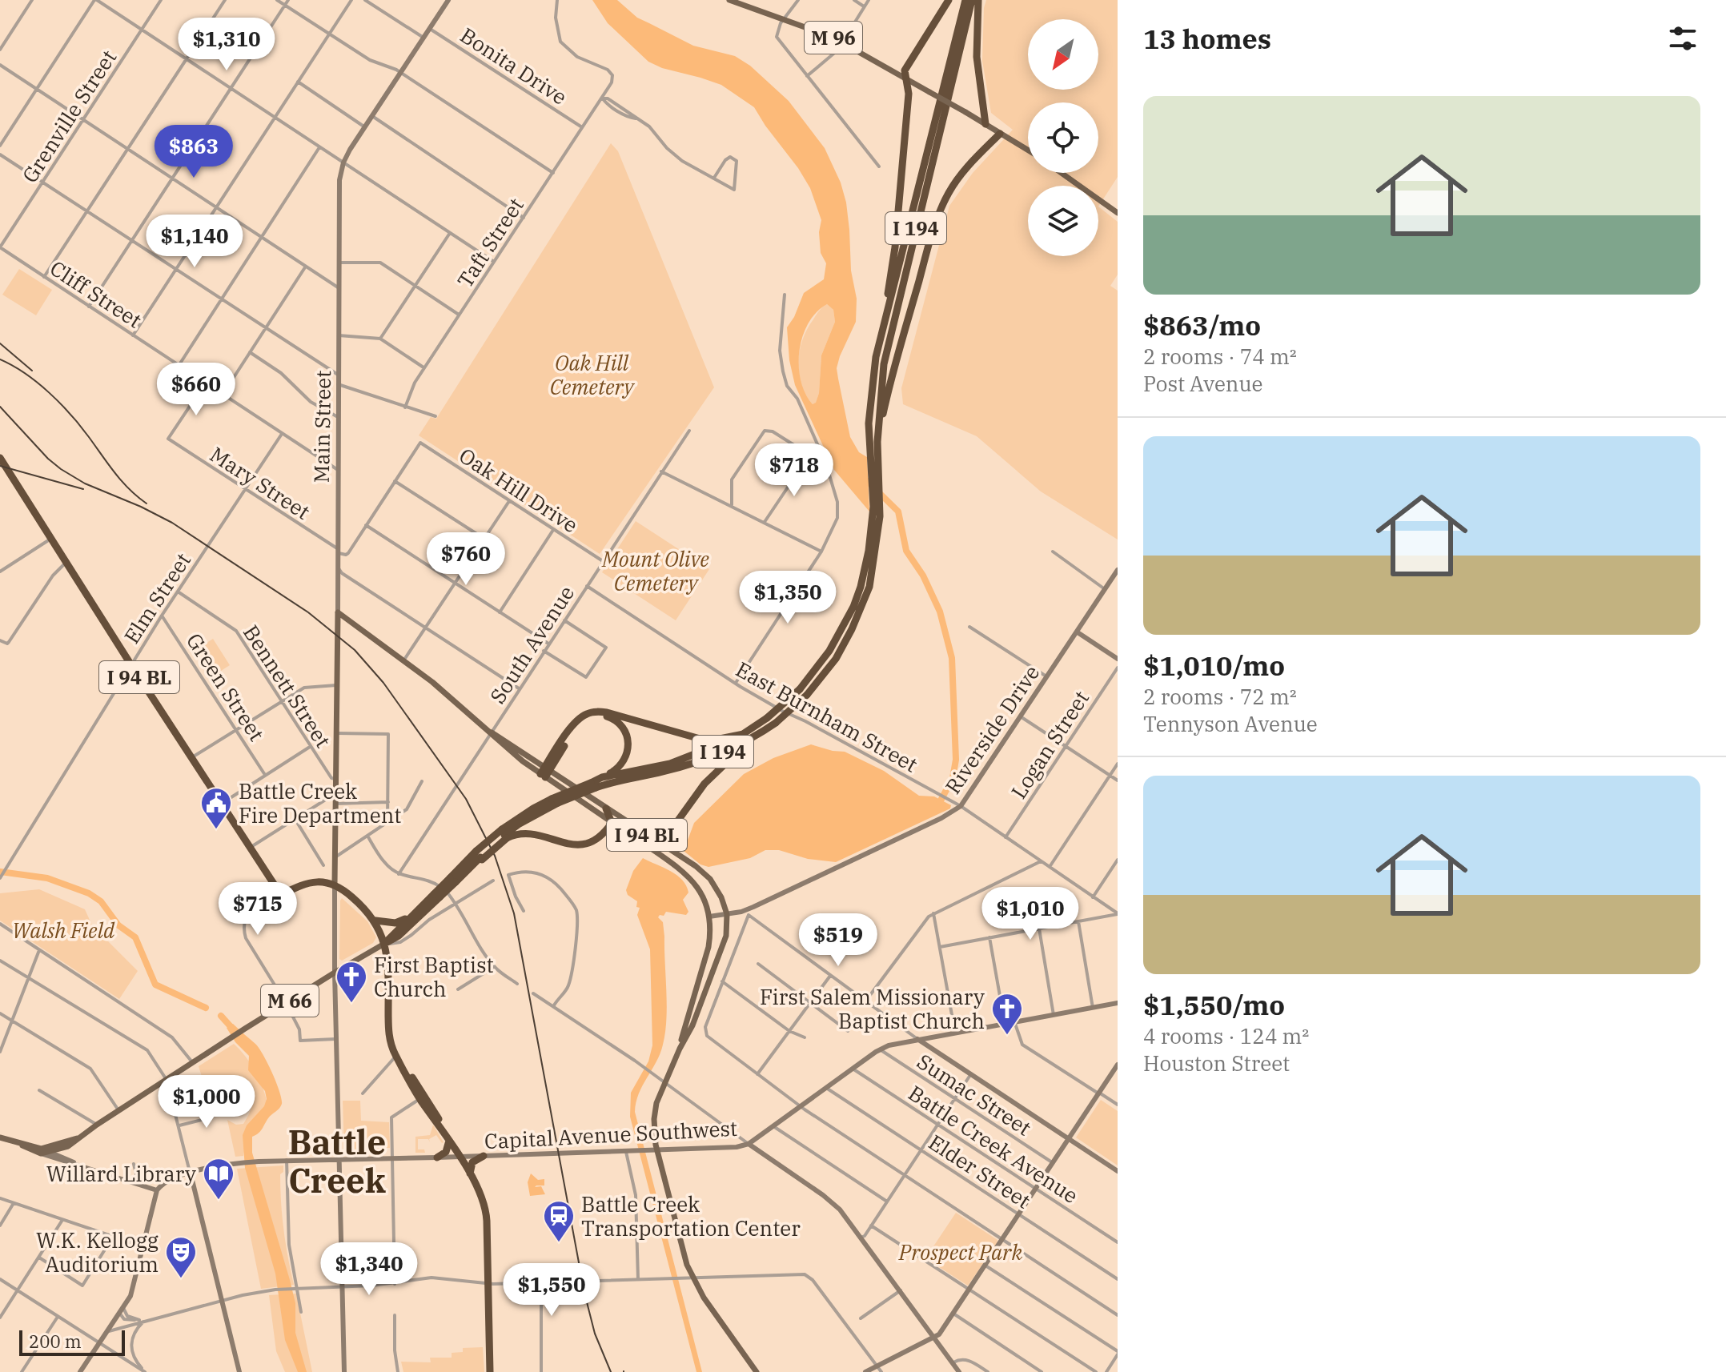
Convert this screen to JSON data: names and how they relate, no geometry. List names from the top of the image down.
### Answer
{
  "streets": {
    "highway": ["I 194", "I 94 BL"],
    "main road": ["M 96", "Main Street", "M 66"],
    "street": [
      "Bonita Drive",
      "Grenville Street",
      "Taft Street",
      "Cliff Street",
      "Mary Street",
      "Oak Hill Drive",
      "Elm Street",
      "South Avenue",
      "Bennett Street",
      "Green Street",
      "East Burnham Street",
      "Riverside Drive",
      "Logan Street",
      "Sumac Street",
      "Capital Avenue Southwest",
      "Battle Creek Avenue",
      "Elder Street"
    ]
  },
  "crossings": [
    ["Bonita Drive", "Taft Street"],
    ["Bonita Drive", "Main Street"],
    ["Grenville Street", "Cliff Street"],
    ["I 194", "M 66"],
    ["Cliff Street", "Main Street"],
    ["Cliff Street", "Mary Street"],
    ["Cliff Street", "Elm Street"],
    ["Main Street", "Mary Street"],
    ["Main Street", "I 94 BL"],
    ["Main Street", "Bennett Street"],
    ["Mary Street", "Elm Street"],
    ["Oak Hill Drive", "South Avenue"],
    ["Elm Street", "I 94 BL"],
    ["Elm Street", "Bennett Street"],
    ["Elm Street", "Green Street"],
    ["South Avenue", "I 94 BL"],
    ["South Avenue", "East Burnham Street"],
    ["I 94 BL", "Riverside Drive"],
    ["I 94 BL", "Capital Avenue Southwest"],
    ["East Burnham Street", "Riverside Drive"],
    ["East Burnham Street", "Logan Street"],
    ["Sumac Street", "Capital Avenue Southwest"],
    ["Capital Avenue Southwest", "Battle Creek Avenue"],
    ["Capital Avenue Southwest", "Elder Street"]
  ],
  "districts": ["Battle Creek"],
  "parks": [
    "Oak Hill Cemetery",
    "Mount Olive Cemetery",
    "Walsh Field",
    "Prospect Park"
  ],
  "places": {
    "public building": ["Battle Creek Fire Department"],
    "church": ["First Baptist Church", "First Salem Missionary Baptist Church"],
    "library": ["Willard Library"],
    "station": ["Battle Creek Transportation Center"],
    "theatre": ["W.K. Kellogg Auditorium"]
  },
  "scale_bar": "200 m",
  "north": "bottom left",
  "page": {
    "heading": "13 homes",
    "price": [
      "$1,310",
      "$863",
      "$1,140",
      "$660",
      "$718",
      "$760",
      "$1,350",
      "$715",
      "$1,010",
      "$519",
      "$1,000",
      "$1,340",
      "$1,550"
    ],
    "list": [
      {
        "name": "$863/mo",
        "note": "2 rooms · 74 m² · Post Avenue"
      },
      {
        "name": "$1,010/mo",
        "note": "2 rooms · 72 m² · Tennyson Avenue"
      },
      {
        "name": "$1,550/mo",
        "note": "4 rooms · 124 m² · Houston Street"
      }
    ],
    "scale": "200 m"
  }
}
